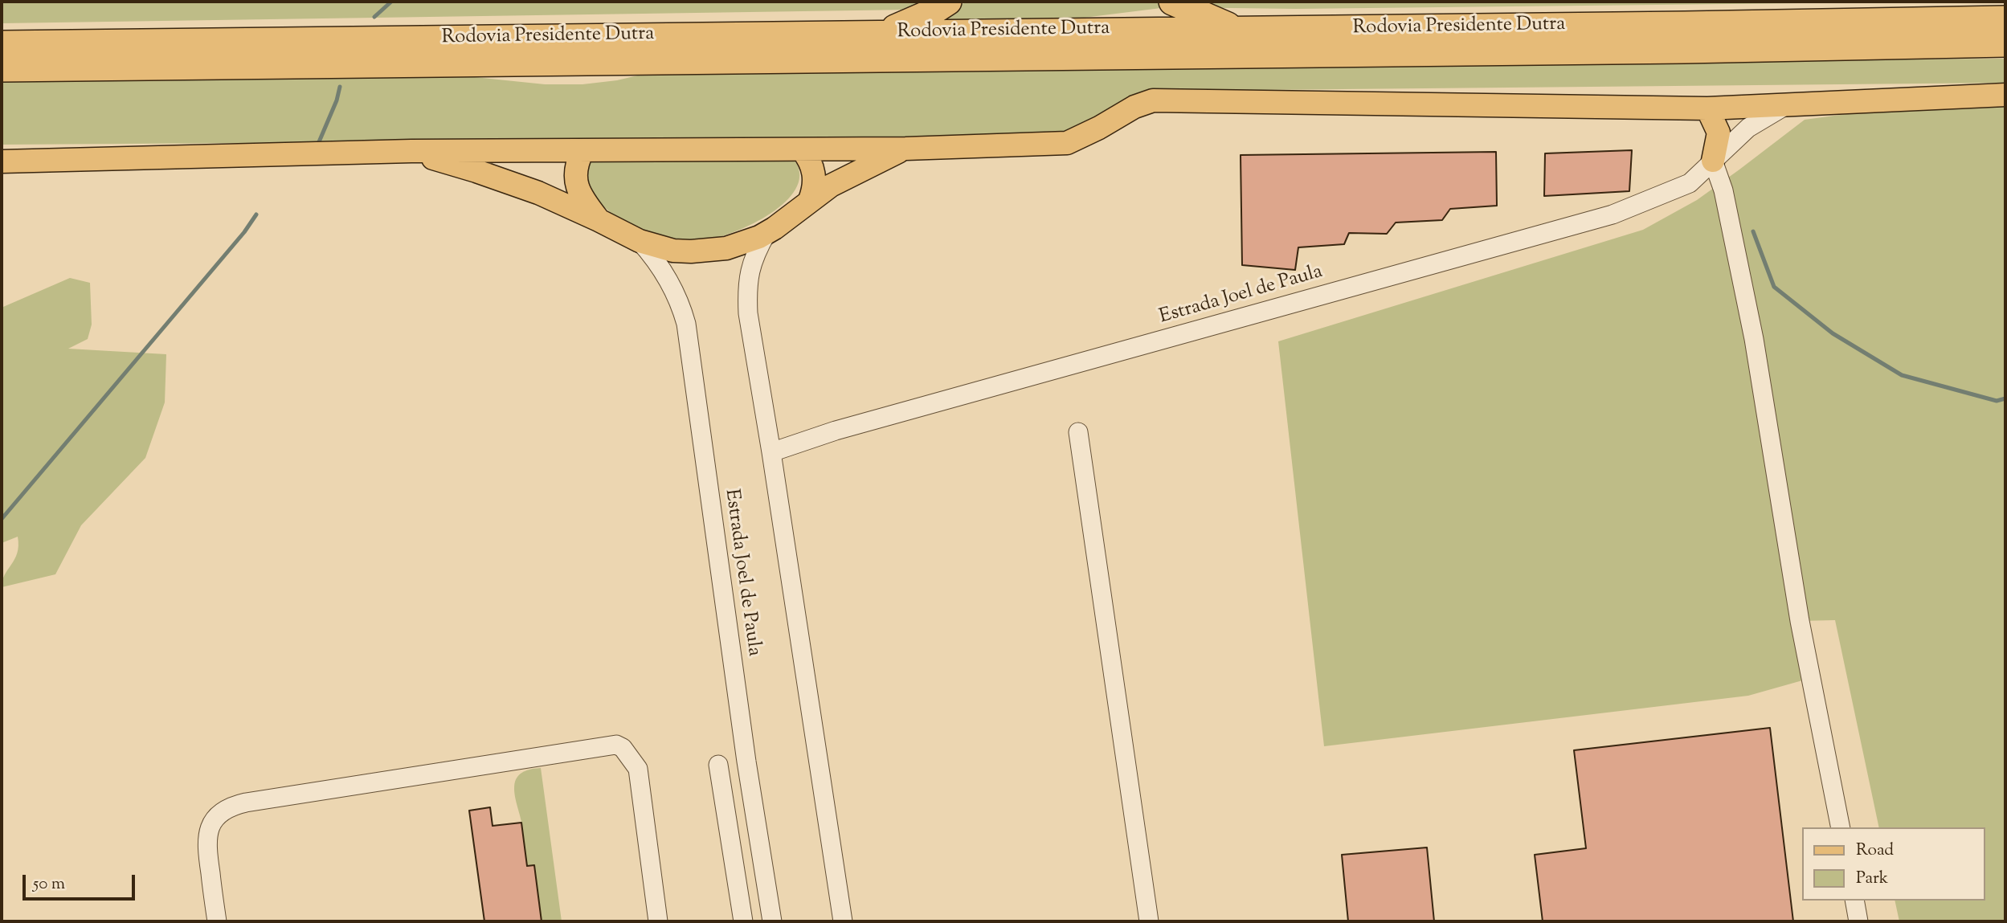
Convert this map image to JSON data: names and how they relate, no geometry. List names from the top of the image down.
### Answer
{
  "streets": {
    "highway": ["Rodovia Presidente Dutra"],
    "street": ["Estrada Joel de Paula"]
  },
  "legend": ["Road", "Park"],
  "scale_bar": "50 m"
}
